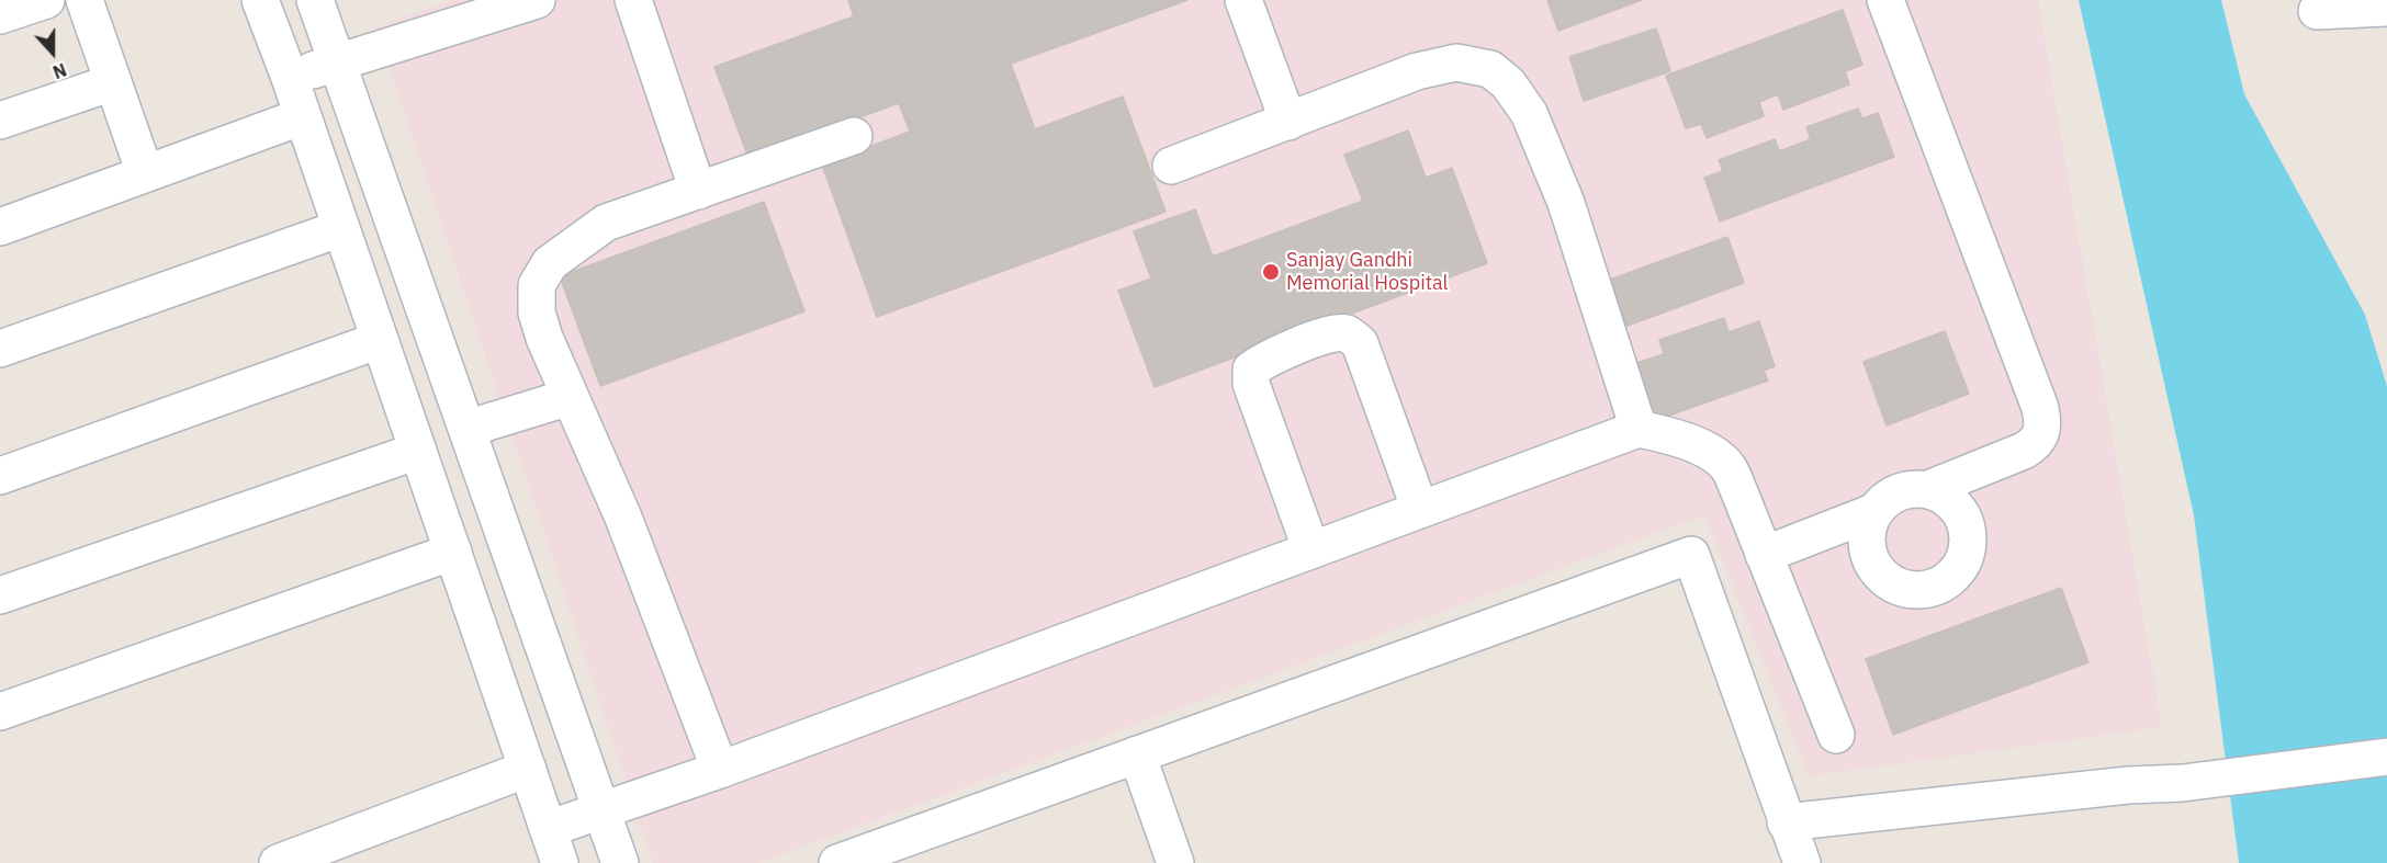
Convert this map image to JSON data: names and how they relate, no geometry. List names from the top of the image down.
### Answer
{
  "places": ["Sanjay Gandhi Memorial Hospital"],
  "north": "bottom"
}
